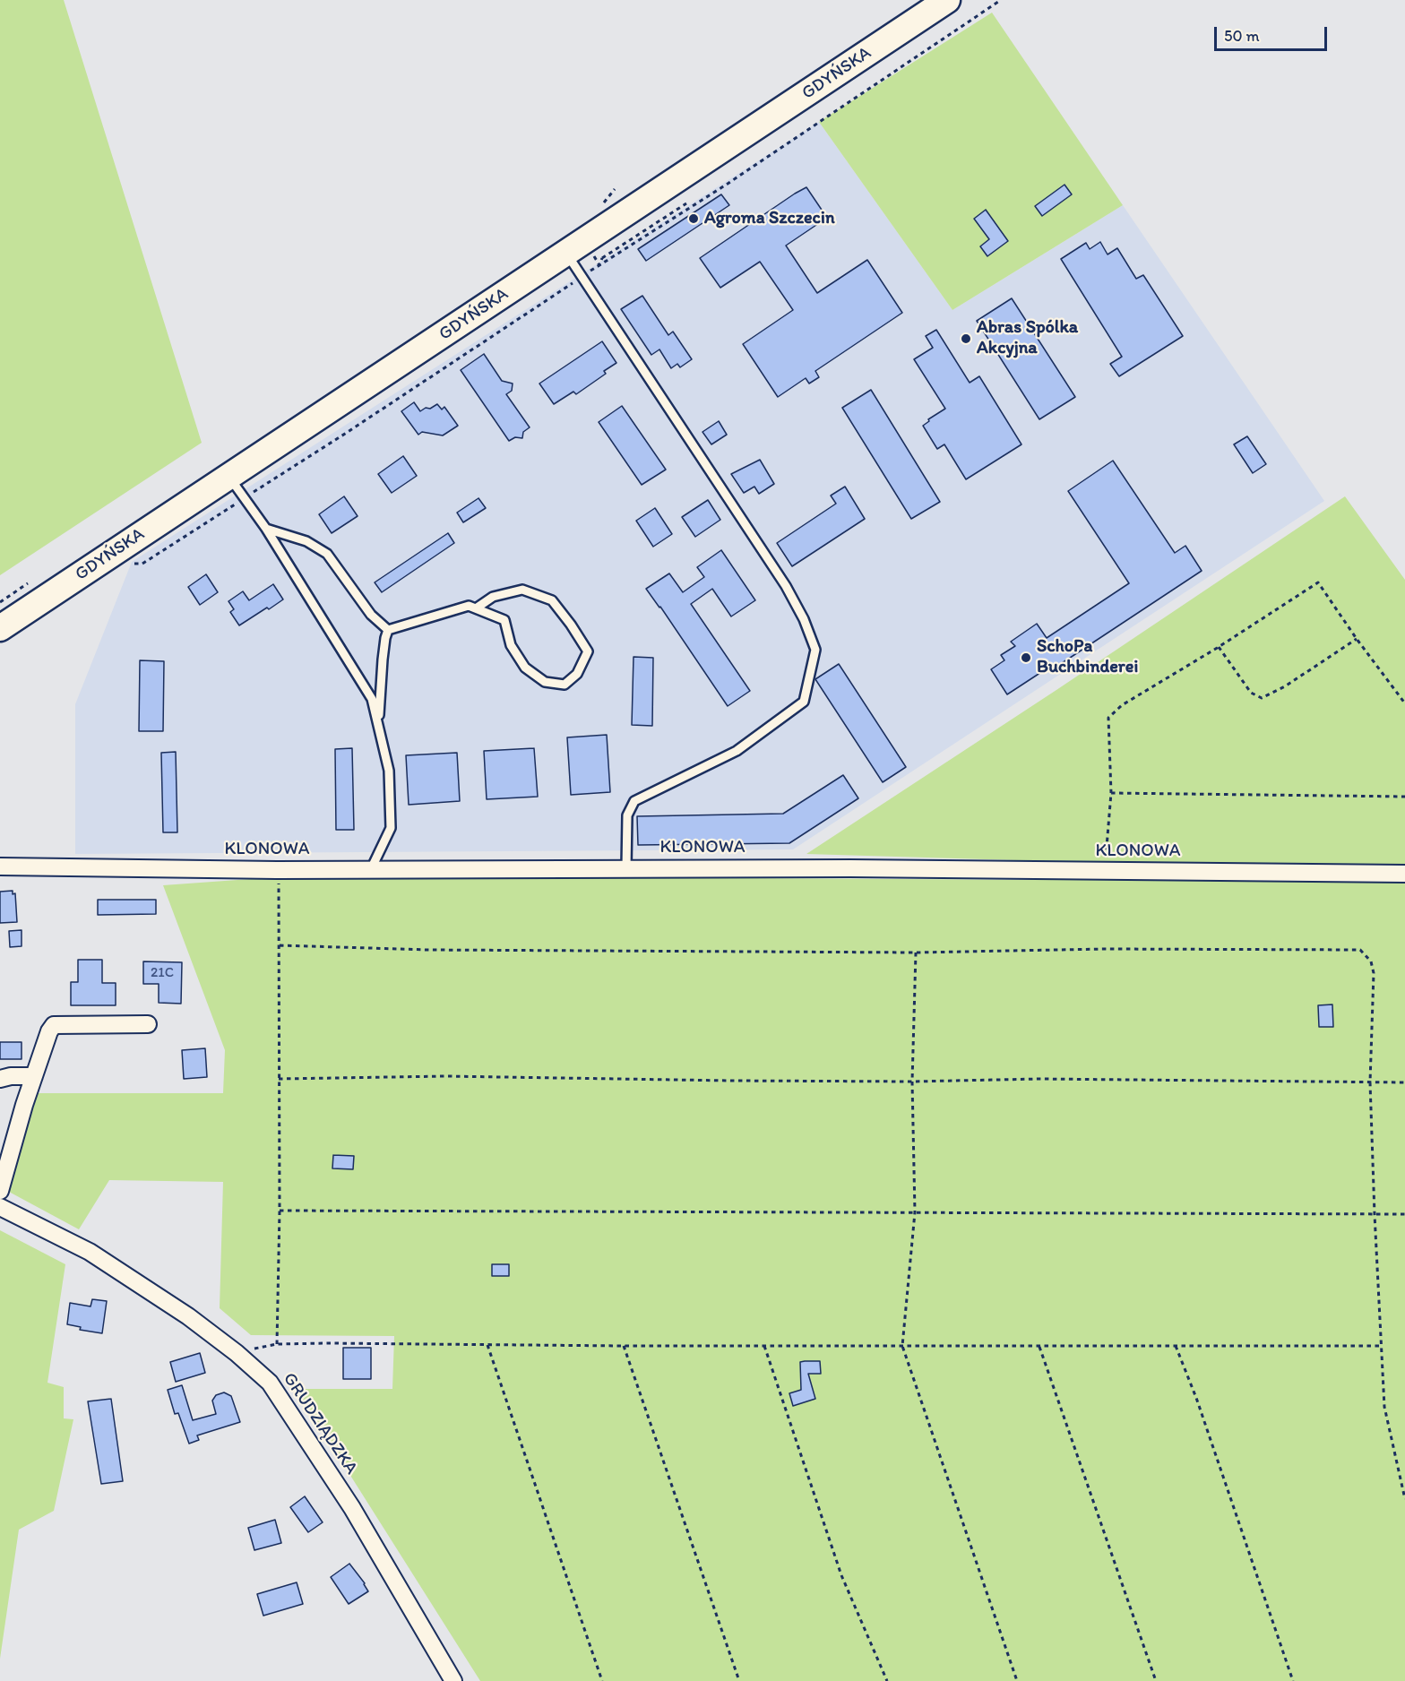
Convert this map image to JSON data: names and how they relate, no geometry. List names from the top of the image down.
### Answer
{
  "streets": {
    "main road": ["GDYŃSKA"],
    "street": ["KLONOWA", "GRUDZIĄDZKA"]
  },
  "places": ["Agroma Szczecin", "Abras Spólka Akcyjna", "SchoPa Buchbinderei"],
  "house_numbers": ["21C"],
  "scale_bar": "50 m"
}
